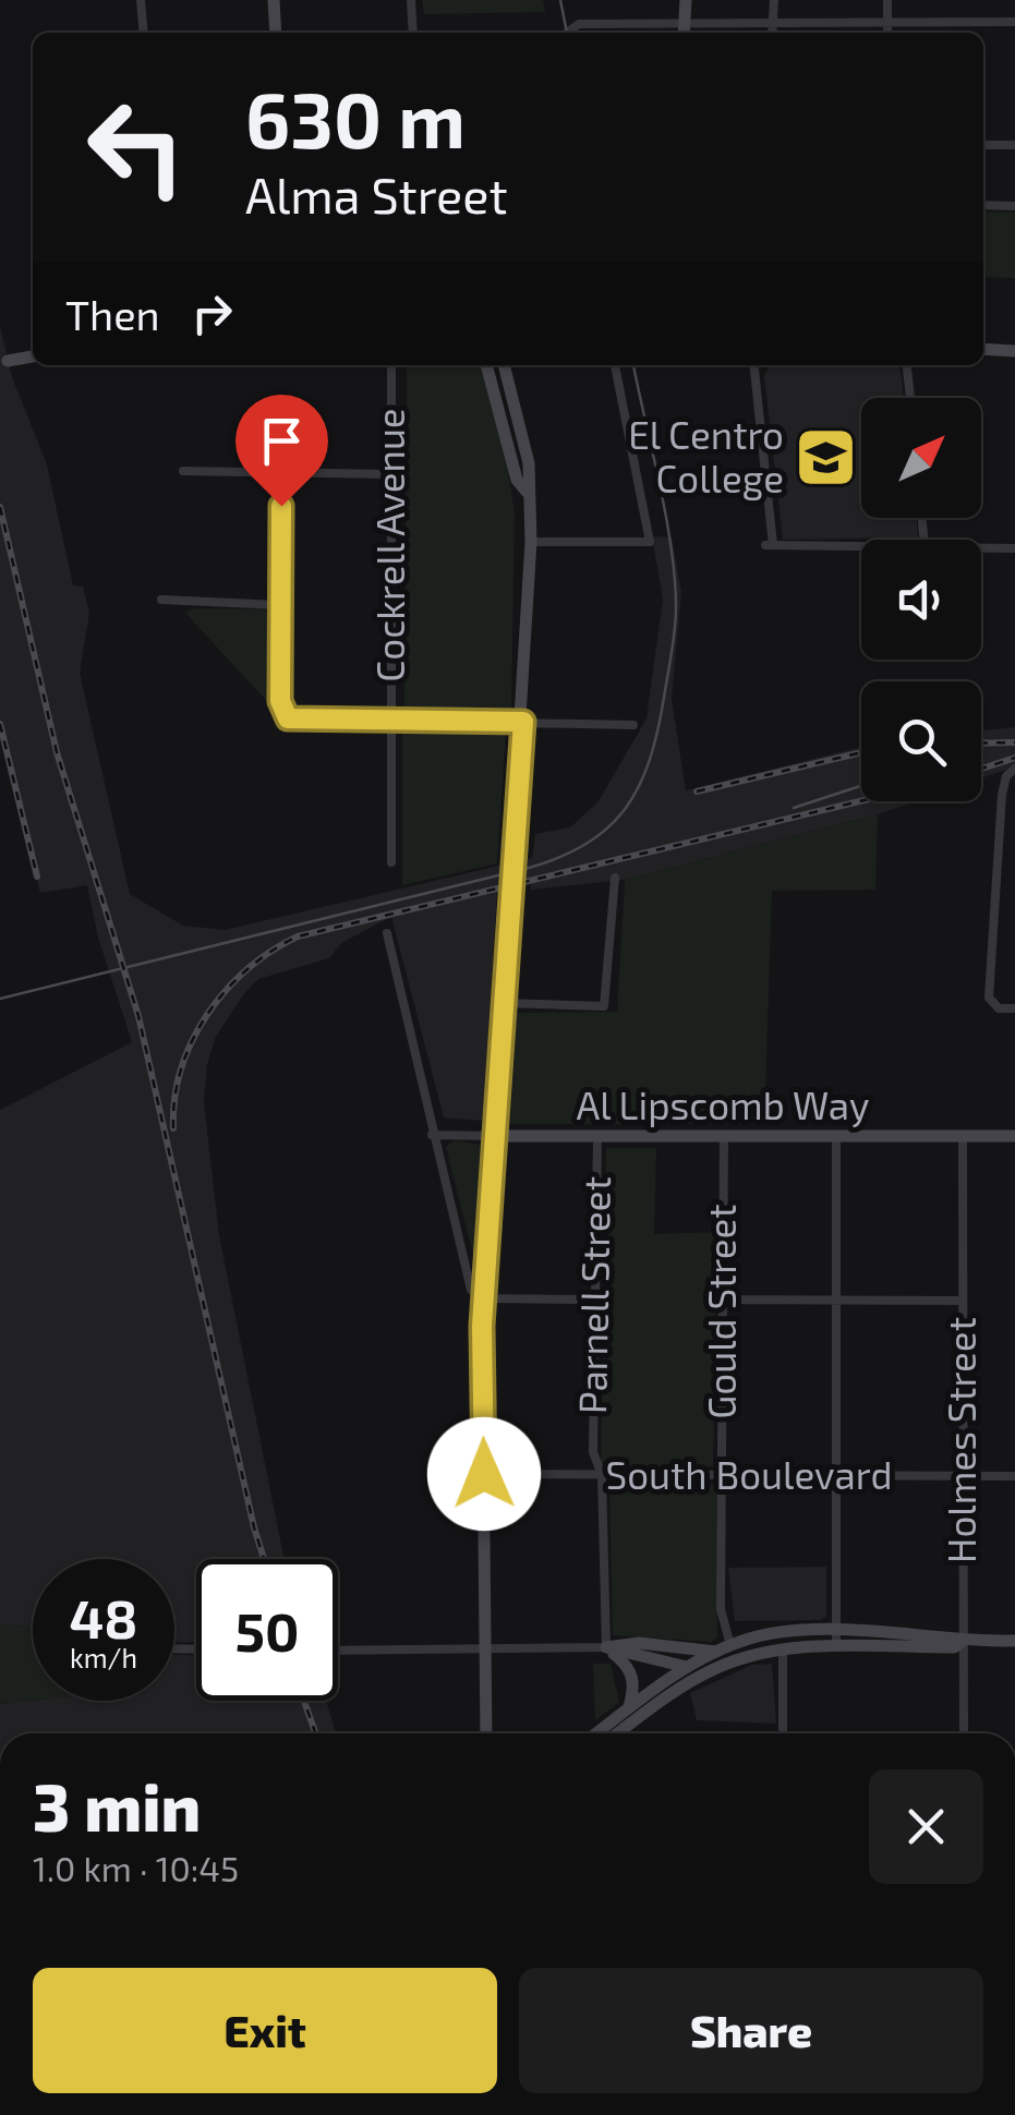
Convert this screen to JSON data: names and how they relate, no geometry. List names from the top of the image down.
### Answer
{
  "streets": {
    "main road": ["Al Lipscomb Way"],
    "street": [
      "Cockrell Avenue",
      "Parnell Street",
      "Gould Street",
      "Holmes Street",
      "South Boulevard"
    ]
  },
  "crossings": [
    ["Al Lipscomb Way", "Parnell Street"],
    ["Al Lipscomb Way", "Gould Street"],
    ["Al Lipscomb Way", "Holmes Street"],
    ["Parnell Street", "South Boulevard"],
    ["Gould Street", "South Boulevard"],
    ["Holmes Street", "South Boulevard"]
  ],
  "places": {
    "school or university": ["El Centro College"]
  },
  "north": "top right",
  "page": {
    "turn": ["630 m", "Alma Street"],
    "then": "Then",
    "speed": "48 km/h",
    "limit": "50",
    "heading": ["3 min", "1.0 km · 10:45"],
    "buttons": ["Exit", "Share"]
  }
}
